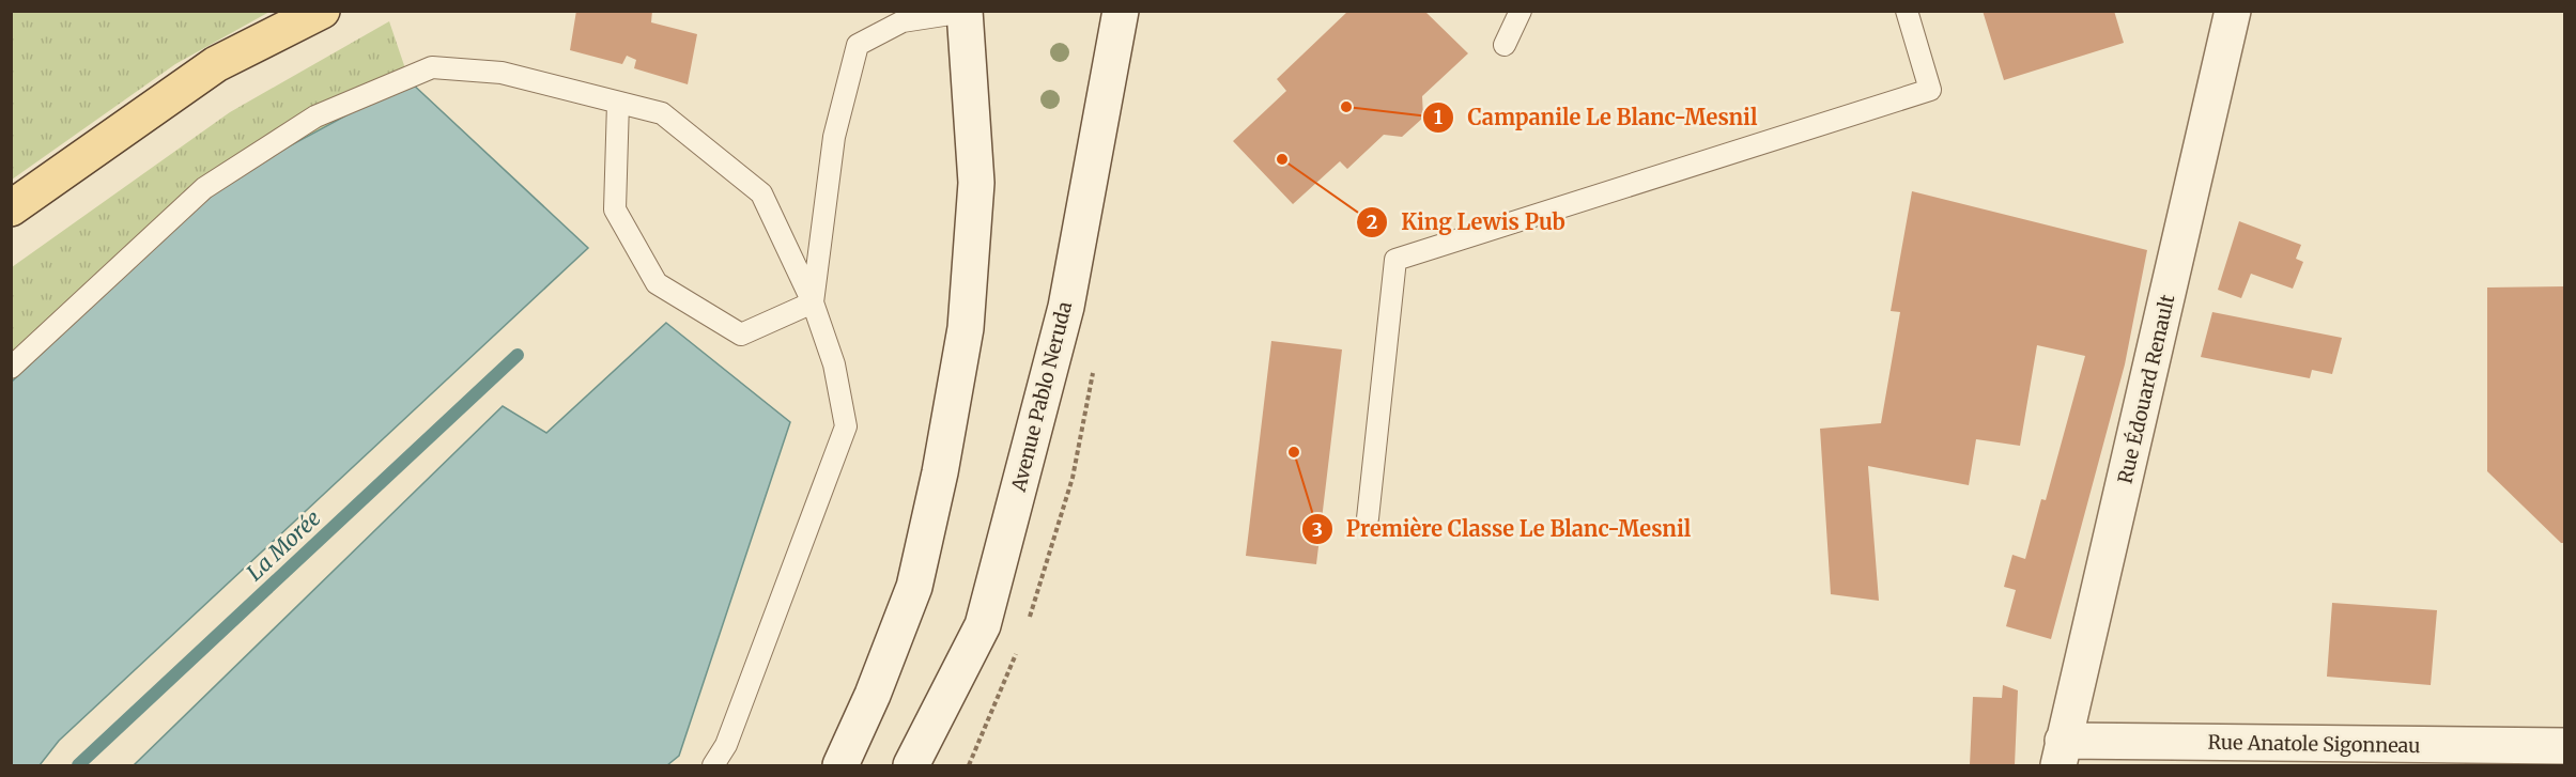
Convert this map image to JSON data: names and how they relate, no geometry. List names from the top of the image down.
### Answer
{
  "streets": {
    "main road": ["Rue Édouard Renault", "Avenue Pablo Neruda", "Rue Anatole Sigonneau"]
  },
  "crossings": [
    ["Rue Édouard Renault", "Rue Anatole Sigonneau"]
  ],
  "water": ["La Morée"],
  "places": ["Campanile Le Blanc-Mesnil", "King Lewis Pub", "Première Classe Le Blanc-Mesnil"]
}
